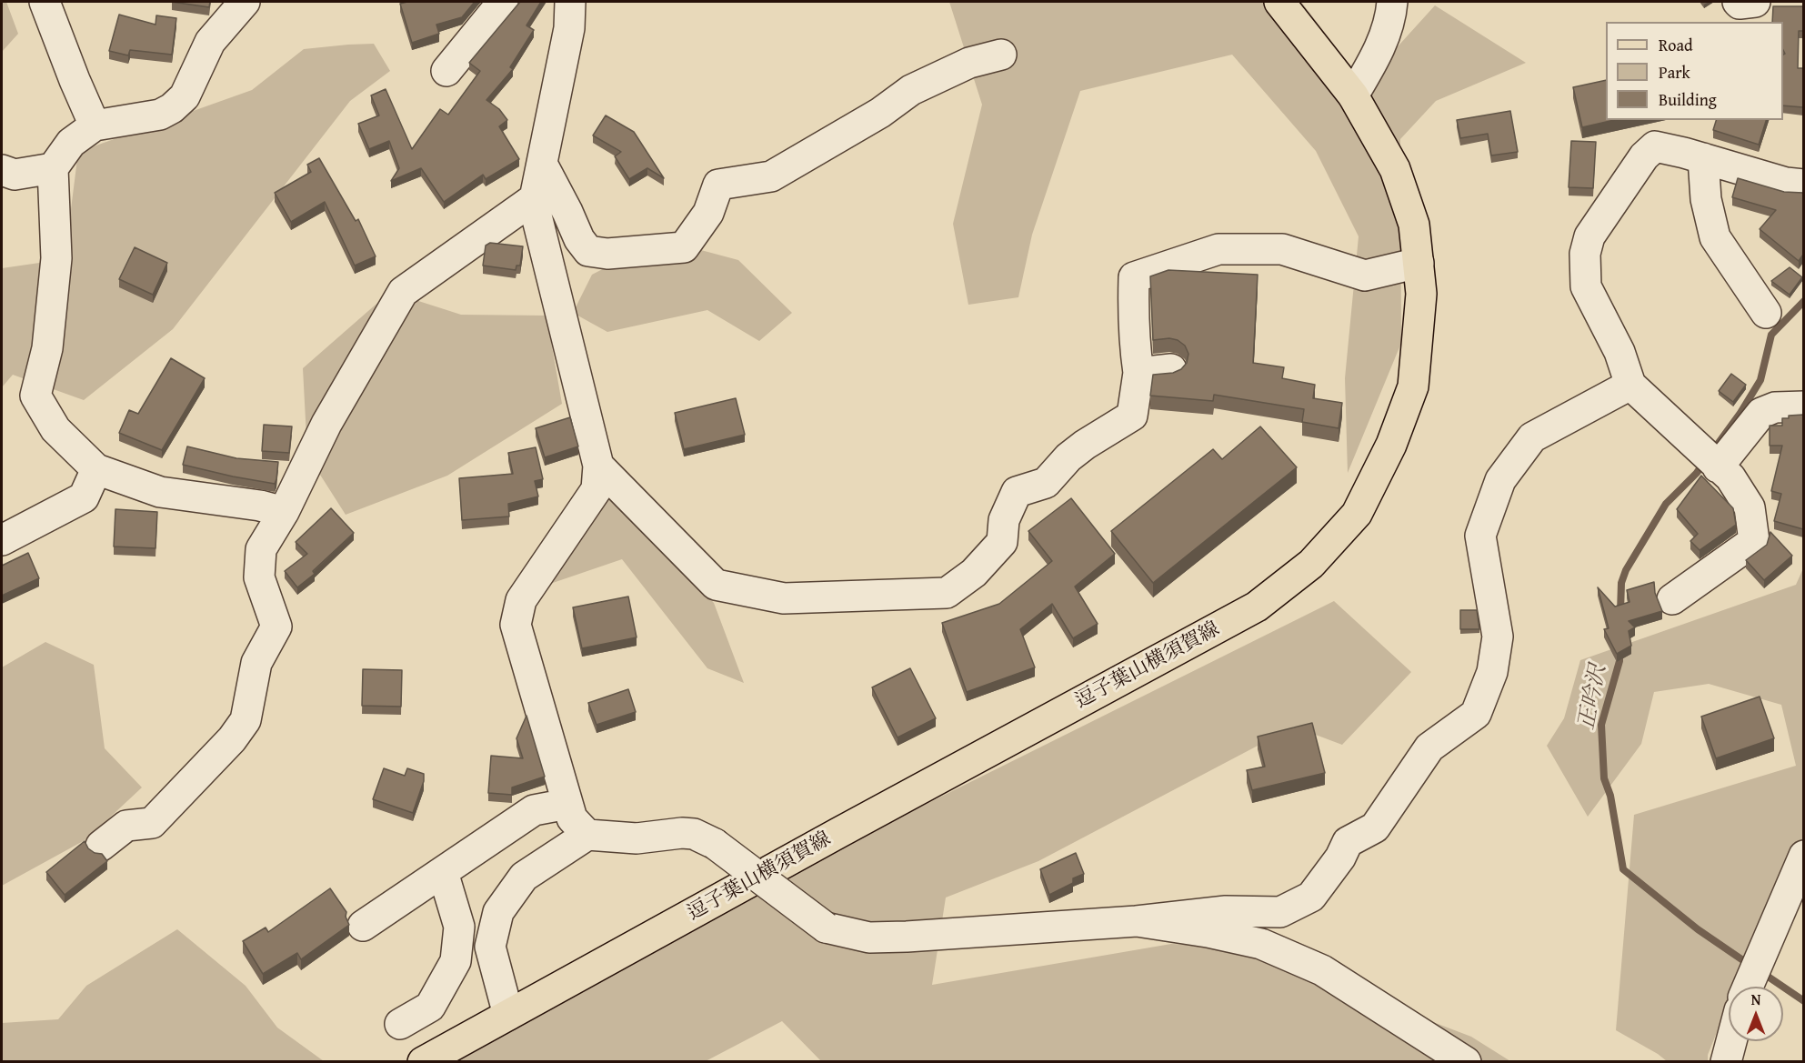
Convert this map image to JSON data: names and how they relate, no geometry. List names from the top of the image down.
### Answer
{
  "streets": {
    "main road": ["逗子葉山横須賀線"]
  },
  "water": ["正吟沢"],
  "legend": ["Road", "Park", "Building"],
  "north": "top"
}
